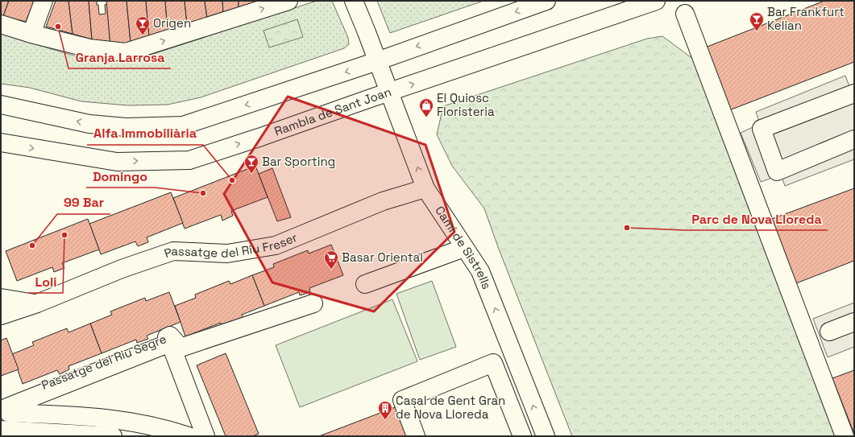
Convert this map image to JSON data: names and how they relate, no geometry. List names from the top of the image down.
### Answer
{
  "streets": {
    "street": [
      "Rambla de Sant Joan",
      "Passatge del Riu Freser",
      "Camí de Sistrells",
      "Passatge del Riu Segre"
    ]
  },
  "crossings": [
    ["Rambla de Sant Joan", "Camí de Sistrells"],
    ["Passatge del Riu Freser", "Camí de Sistrells"]
  ],
  "one_way": ["Camí de Sistrells"],
  "places": {
    "other": [
      "Granja Larrosa",
      "Alfa Immobiliària",
      "Domingo",
      "Parc de Nova Lloreda",
      "Loli",
      "99 Bar"
    ],
    "bar": ["Bar Frankfurt Kelian", "Orígen", "Bar Sporting"],
    "shop": ["El Quiosc Floristeria"],
    "supermarket": ["Basar Oriental"],
    "building": ["Casal de Gent Gran de Nova Lloreda"]
  }
}
